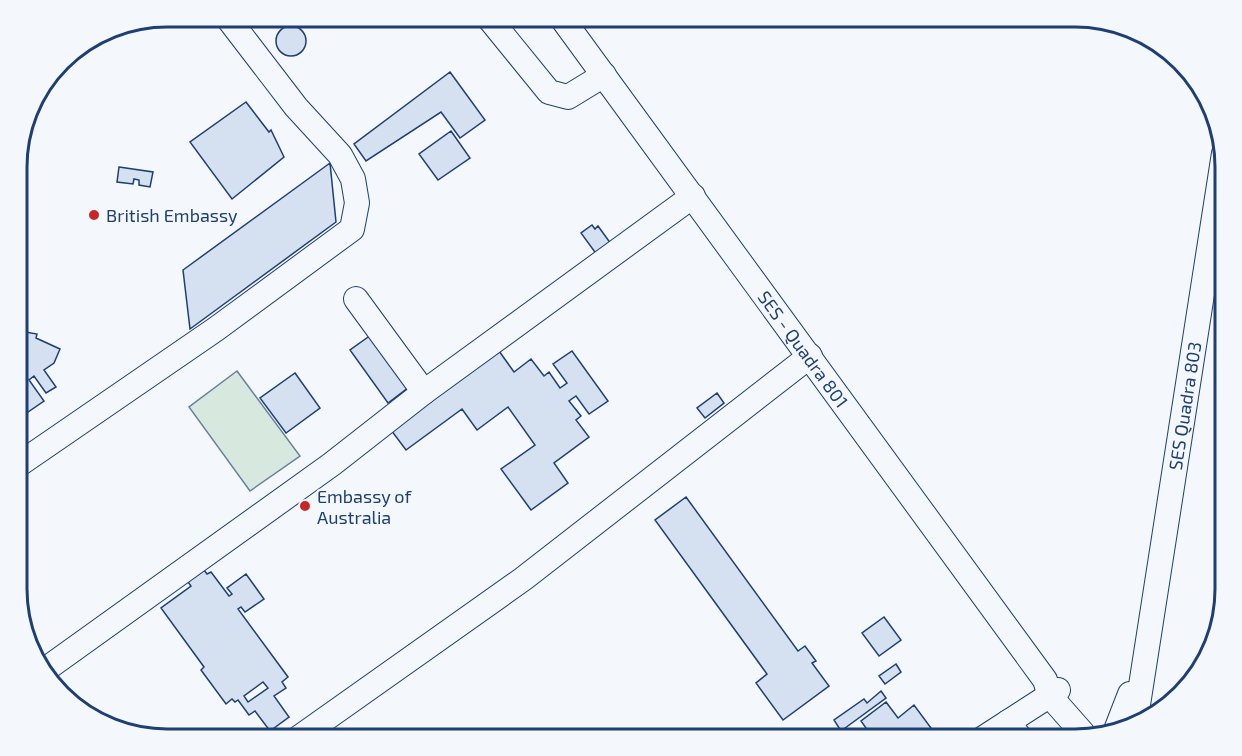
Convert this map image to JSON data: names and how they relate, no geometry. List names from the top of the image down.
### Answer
{
  "streets": {
    "street": ["SES - Quadra 801", "SES Quadra 803"]
  },
  "places": ["British Embassy", "Embassy of Australia"]
}
